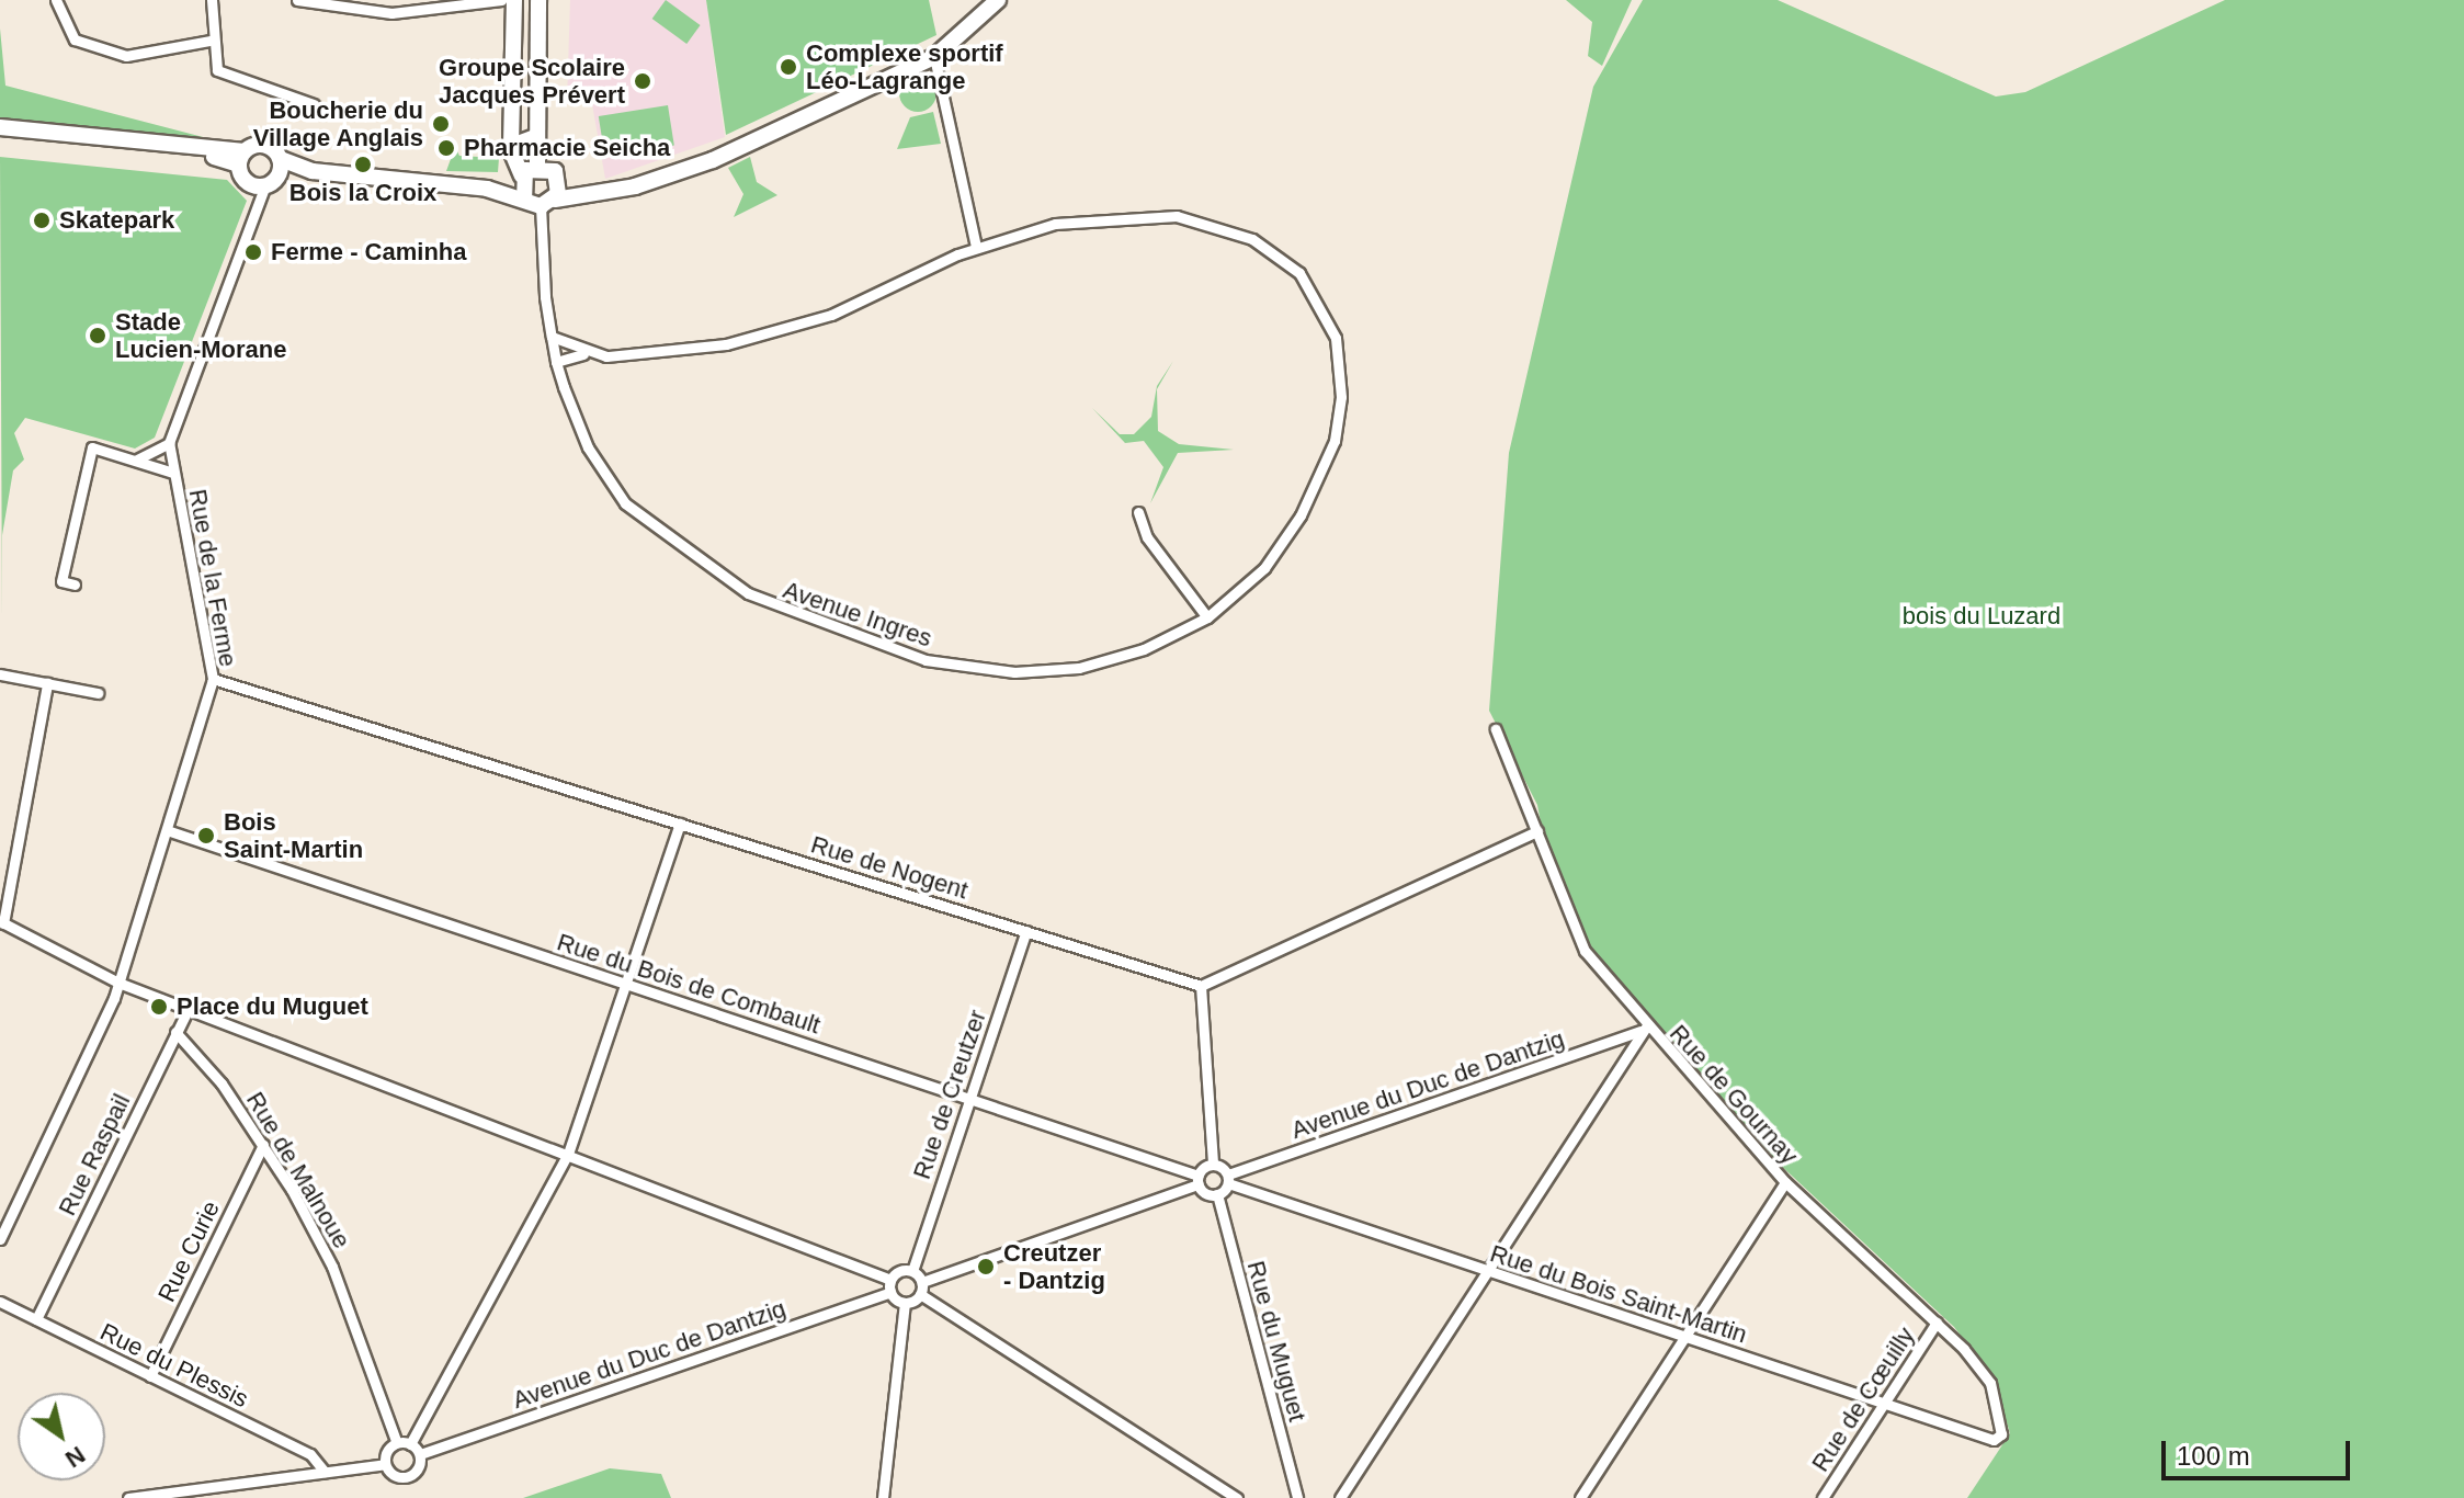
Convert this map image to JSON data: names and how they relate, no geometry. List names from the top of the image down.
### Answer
{
  "streets": {
    "street": [
      "Rue de la Ferme",
      "Avenue Ingres",
      "Rue de Nogent",
      "Rue du Bois de Combault",
      "Avenue du Duc de Dantzig",
      "Rue de Creutzer",
      "Rue de Gournay",
      "Rue Raspail",
      "Rue de Malnoue",
      "Rue Curie",
      "Rue du Bois Saint-Martin",
      "Rue du Muguet",
      "Rue du Plessis",
      "Rue de Cœuilly"
    ]
  },
  "crossings": [
    ["Rue de la Ferme", "Rue de Nogent"],
    ["Rue de la Ferme", "Rue du Bois de Combault"],
    ["Rue de Nogent", "Rue de Creutzer"],
    ["Rue du Bois de Combault", "Rue de Creutzer"],
    ["Rue du Bois de Combault", "Rue du Muguet"],
    ["Avenue du Duc de Dantzig", "Rue de Creutzer"],
    ["Avenue du Duc de Dantzig", "Rue de Gournay"],
    ["Avenue du Duc de Dantzig", "Rue du Bois Saint-Martin"],
    ["Rue de Gournay", "Rue du Bois Saint-Martin"],
    ["Rue de Gournay", "Rue de Cœuilly"],
    ["Rue Raspail", "Rue de Malnoue"],
    ["Rue Raspail", "Rue du Plessis"],
    ["Rue de Malnoue", "Rue Curie"],
    ["Rue Curie", "Rue du Plessis"],
    ["Rue du Bois Saint-Martin", "Rue de Cœuilly"]
  ],
  "parks": ["bois du Luzard"],
  "places": [
    "Complexe sportif Léo-Lagrange",
    "Groupe Scolaire Jacques Prévert",
    "Boucherie du Village Anglais",
    "Pharmacie Seicha",
    "Bois la Croix",
    "Skatepark",
    "Ferme - Caminha",
    "Stade Lucien-Morane",
    "Bois Saint-Martin",
    "Place du Muguet",
    "Creutzer - Dantzig"
  ],
  "scale_bar": "100 m",
  "north": "bottom right"
}
